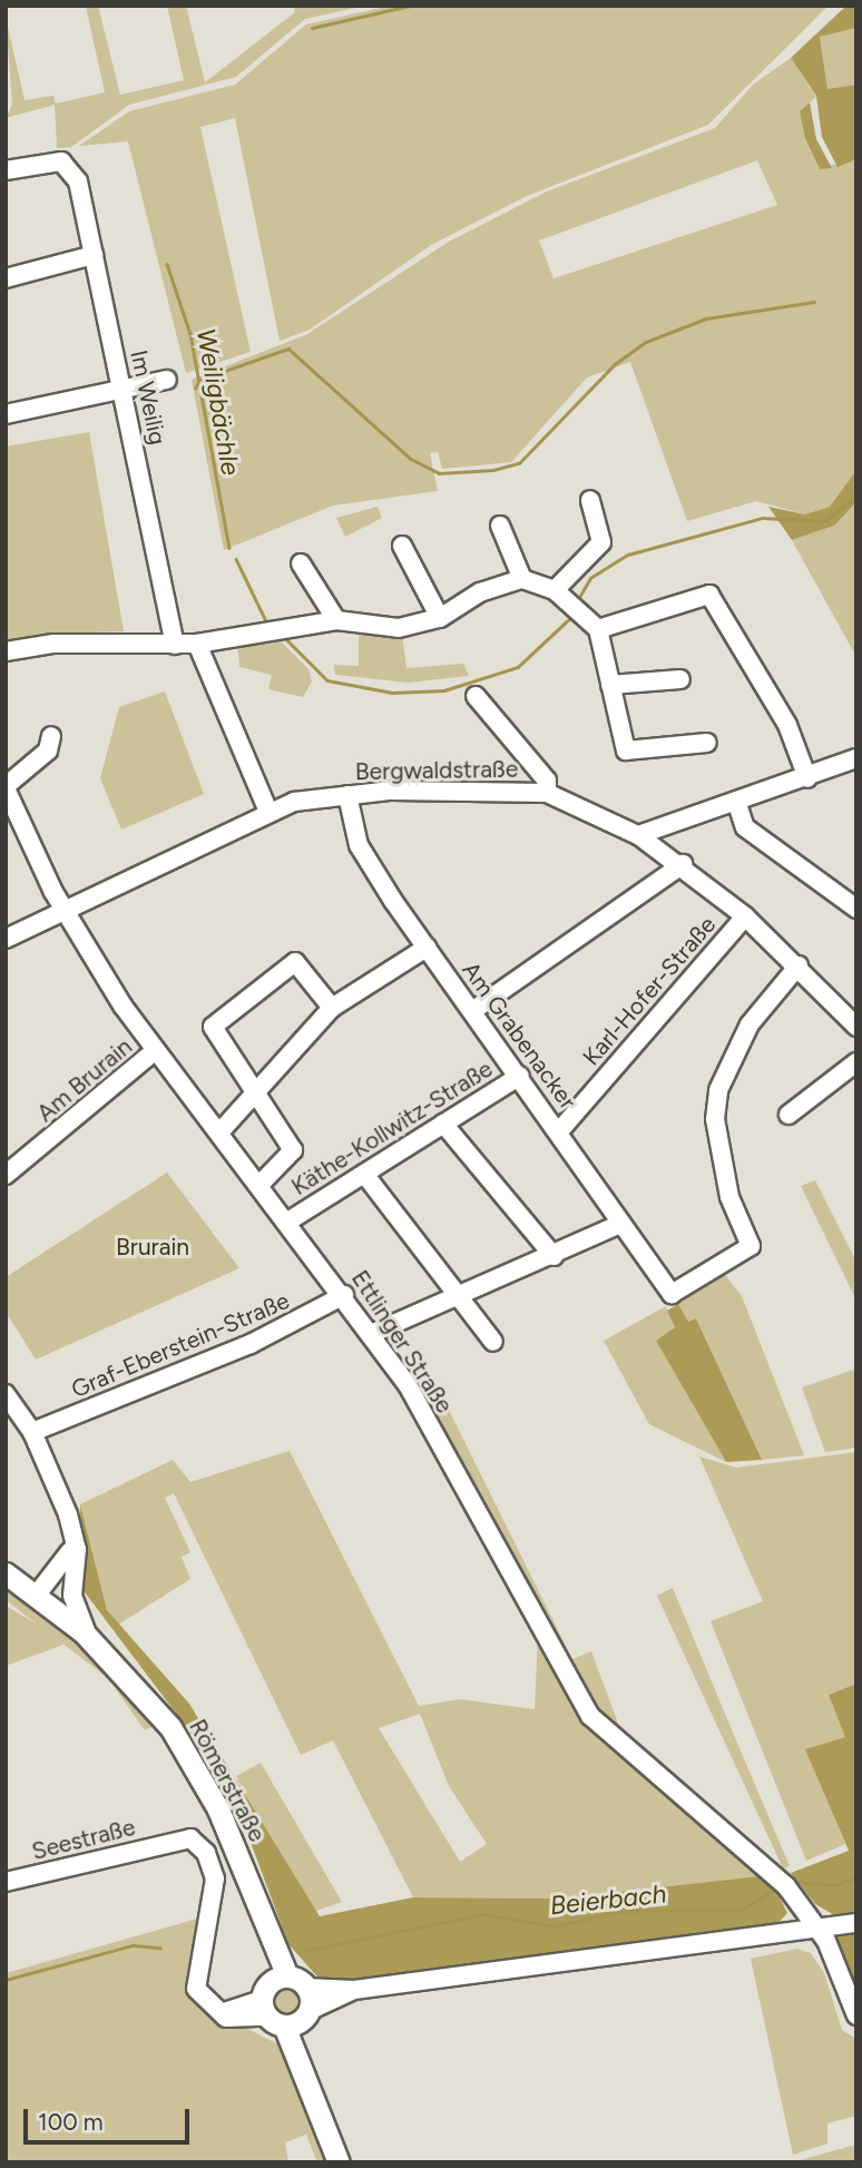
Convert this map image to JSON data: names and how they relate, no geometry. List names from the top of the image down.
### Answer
{
  "streets": {
    "main road": ["Römerstraße"],
    "street": [
      "Im Weilig",
      "Bergwaldstraße",
      "Karl-Hofer-Straße",
      "Am Grabenacker",
      "Am Brurain",
      "Käthe-Kollwitz-Straße",
      "Ettlinger Straße",
      "Graf-Eberstein-Straße",
      "Seestraße"
    ]
  },
  "crossings": [
    ["Bergwaldstraße", "Karl-Hofer-Straße"],
    ["Bergwaldstraße", "Am Grabenacker"],
    ["Bergwaldstraße", "Ettlinger Straße"],
    ["Karl-Hofer-Straße", "Am Grabenacker"],
    ["Am Grabenacker", "Käthe-Kollwitz-Straße"],
    ["Am Brurain", "Ettlinger Straße"],
    ["Käthe-Kollwitz-Straße", "Ettlinger Straße"],
    ["Ettlinger Straße", "Graf-Eberstein-Straße"],
    ["Graf-Eberstein-Straße", "Römerstraße"],
    ["Römerstraße", "Seestraße"]
  ],
  "water": ["Weiligbächle", "Beierbach"],
  "parks": ["Brurain"],
  "scale_bar": "100 m"
}
